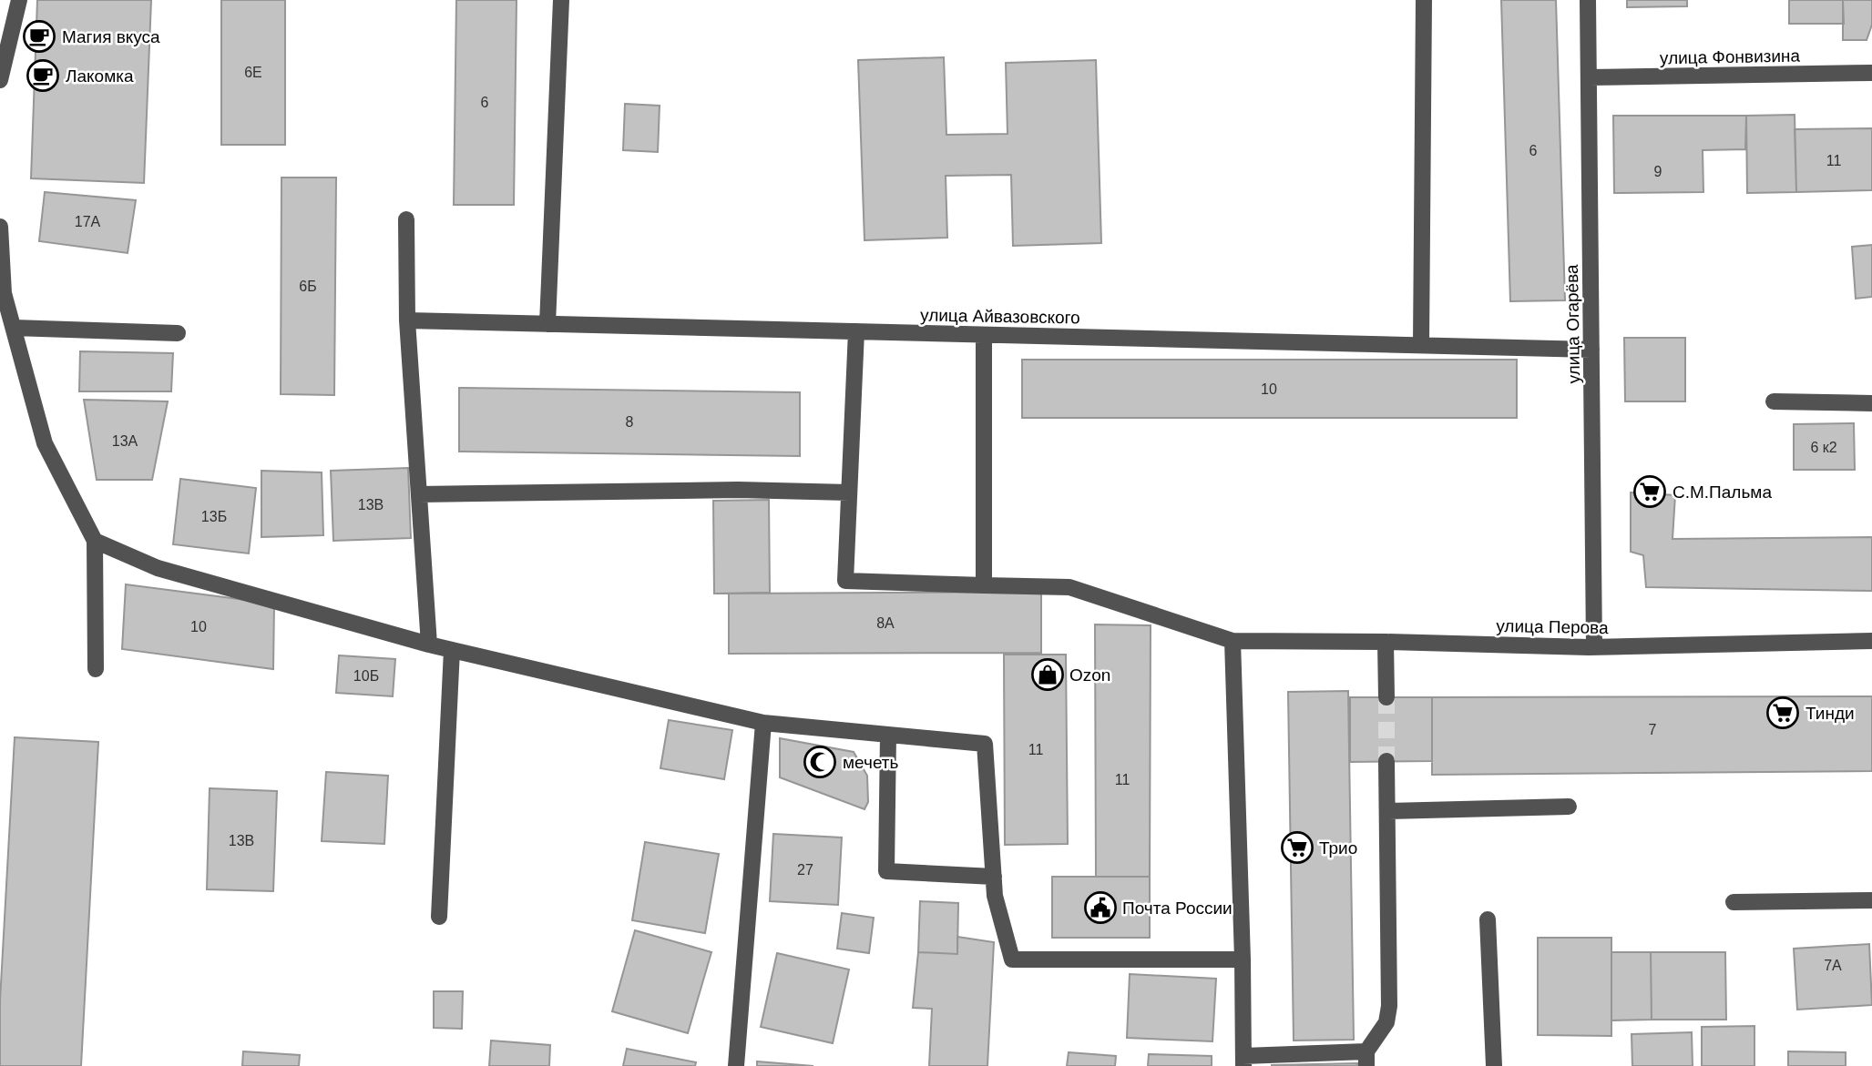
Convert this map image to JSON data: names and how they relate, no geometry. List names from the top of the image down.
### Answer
{
  "streets": {
    "street": [
      "улица Фонвизина",
      "улица Айвазовского",
      "улица Огарёва",
      "улица Перова"
    ]
  },
  "crossings": [
    ["улица Фонвизина", "улица Огарёва"],
    ["улица Айвазовского", "улица Огарёва"],
    ["улица Огарёва", "улица Перова"]
  ],
  "places": {
    "cafe": ["Магия вкуса", "Лакомка"],
    "supermarket": ["С.М.Пальма", "Тинди", "Трио"],
    "shop": ["Ozon"],
    "mosque": ["мечеть"],
    "public building": ["Почта России"]
  },
  "house_numbers": [
    "6Е",
    "6",
    "6",
    "11",
    "9",
    "17А",
    "6Б",
    "10",
    "8",
    "13А",
    "6 к2",
    "13В",
    "13Б",
    "8А",
    "10",
    "10Б",
    "7",
    "11",
    "11",
    "13В",
    "27",
    "7А"
  ]
}
